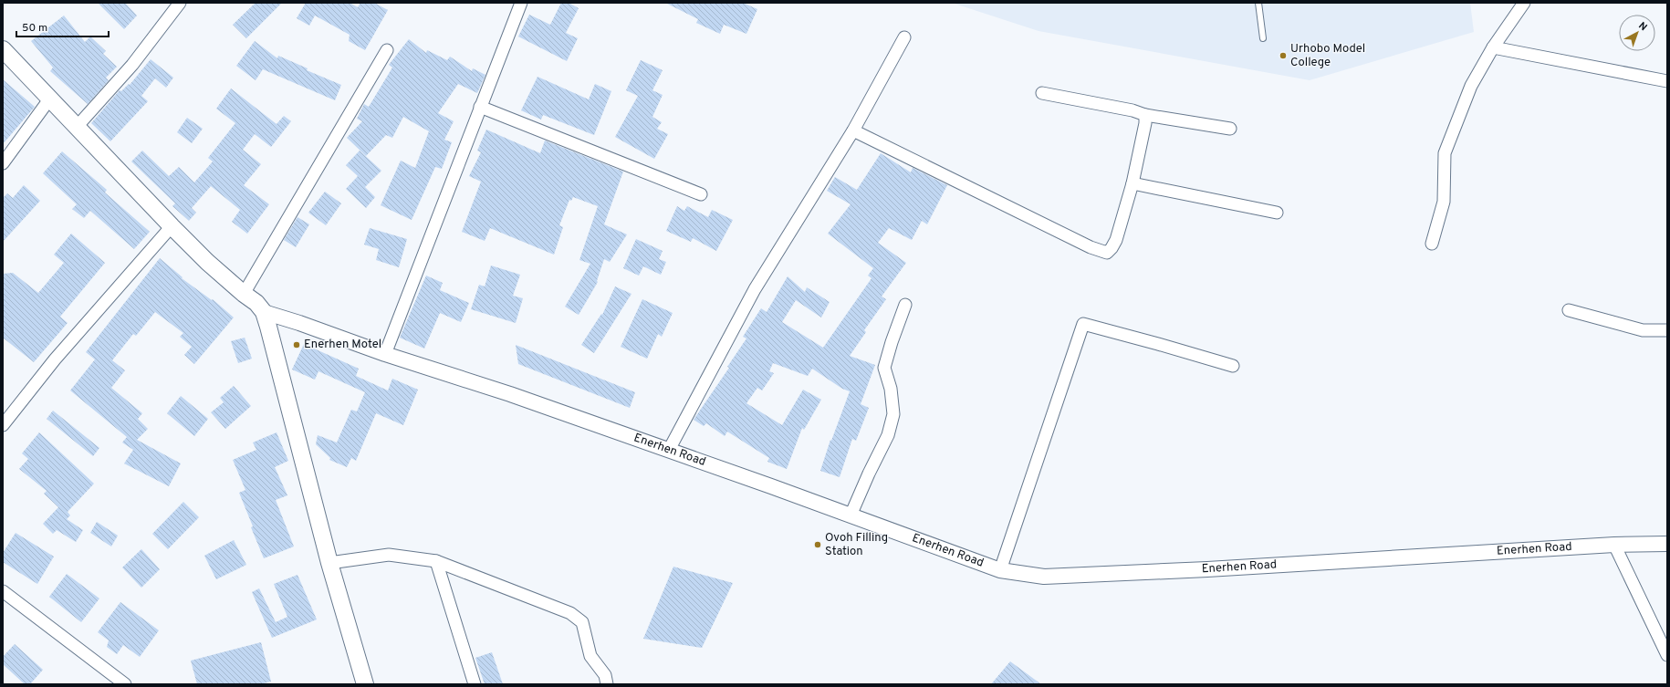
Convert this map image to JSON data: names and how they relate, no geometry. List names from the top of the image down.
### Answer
{
  "streets": {
    "street": ["Enerhen Road"]
  },
  "places": ["Urhobo Model College", "Enerhen Motel", "Ovoh Filling Station"],
  "scale_bar": "50 m",
  "north": "top right"
}
